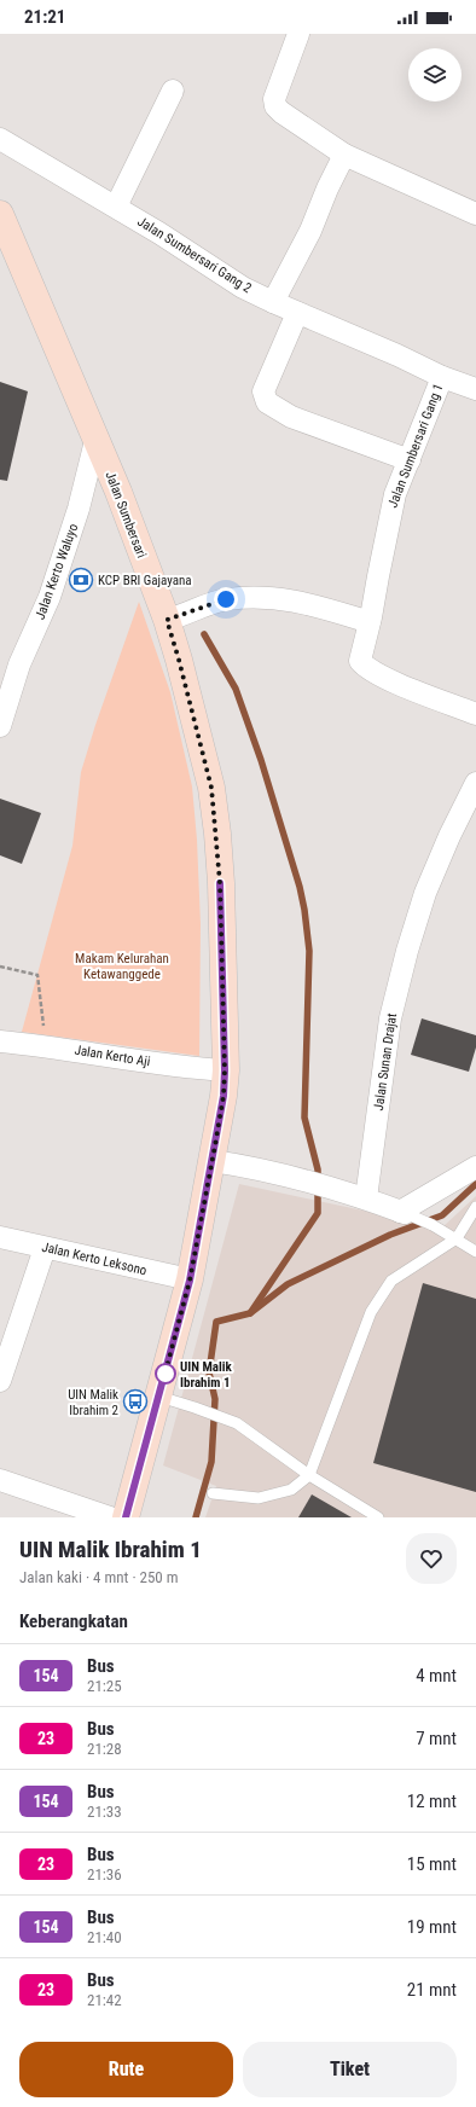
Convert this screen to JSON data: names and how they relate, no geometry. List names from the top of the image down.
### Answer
{
  "streets": {
    "main road": ["Jalan Sumbersari"],
    "street": [
      "Jalan Sumbersari Gang 2",
      "Jalan Sumbersari Gang 1",
      "Jalan Kerto Waluyo",
      "Jalan Kerto Aji",
      "Jalan Sunan Drajat",
      "Jalan Kerto Leksono"
    ]
  },
  "crossings": [
    ["Jalan Sumbersari Gang 2", "Jalan Sumbersari Gang 1"],
    ["Jalan Sumbersari", "Jalan Kerto Waluyo"],
    ["Jalan Sumbersari", "Jalan Kerto Aji"],
    ["Jalan Sumbersari", "Jalan Kerto Leksono"]
  ],
  "parks": ["Makam Kelurahan Ketawanggede"],
  "places": {
    "bank": ["KCP BRI Gajayana"],
    "other": ["UIN Malik Ibrahim 1"],
    "bus stop": ["UIN Malik Ibrahim 2"]
  },
  "lines": ["bus line 154"],
  "page": {
    "status": "21:21",
    "heading": [
      ["UIN Malik Ibrahim 1", "Jalan kaki · 4 mnt · 250 m"],
      "Keberangkatan"
    ],
    "list": [
      {
        "mark": "154",
        "name": "Bus",
        "note": "21:25",
        "value": "4 mnt"
      },
      {
        "mark": "23",
        "name": "Bus",
        "note": "21:28",
        "value": "7 mnt"
      },
      {
        "mark": "154",
        "name": "Bus",
        "note": "21:33",
        "value": "12 mnt"
      },
      {
        "mark": "23",
        "name": "Bus",
        "note": "21:36",
        "value": "15 mnt"
      },
      {
        "mark": "154",
        "name": "Bus",
        "note": "21:40",
        "value": "19 mnt"
      },
      {
        "mark": "23",
        "name": "Bus",
        "note": "21:42",
        "value": "21 mnt"
      }
    ],
    "buttons": ["Rute", "Tiket"]
  }
}
